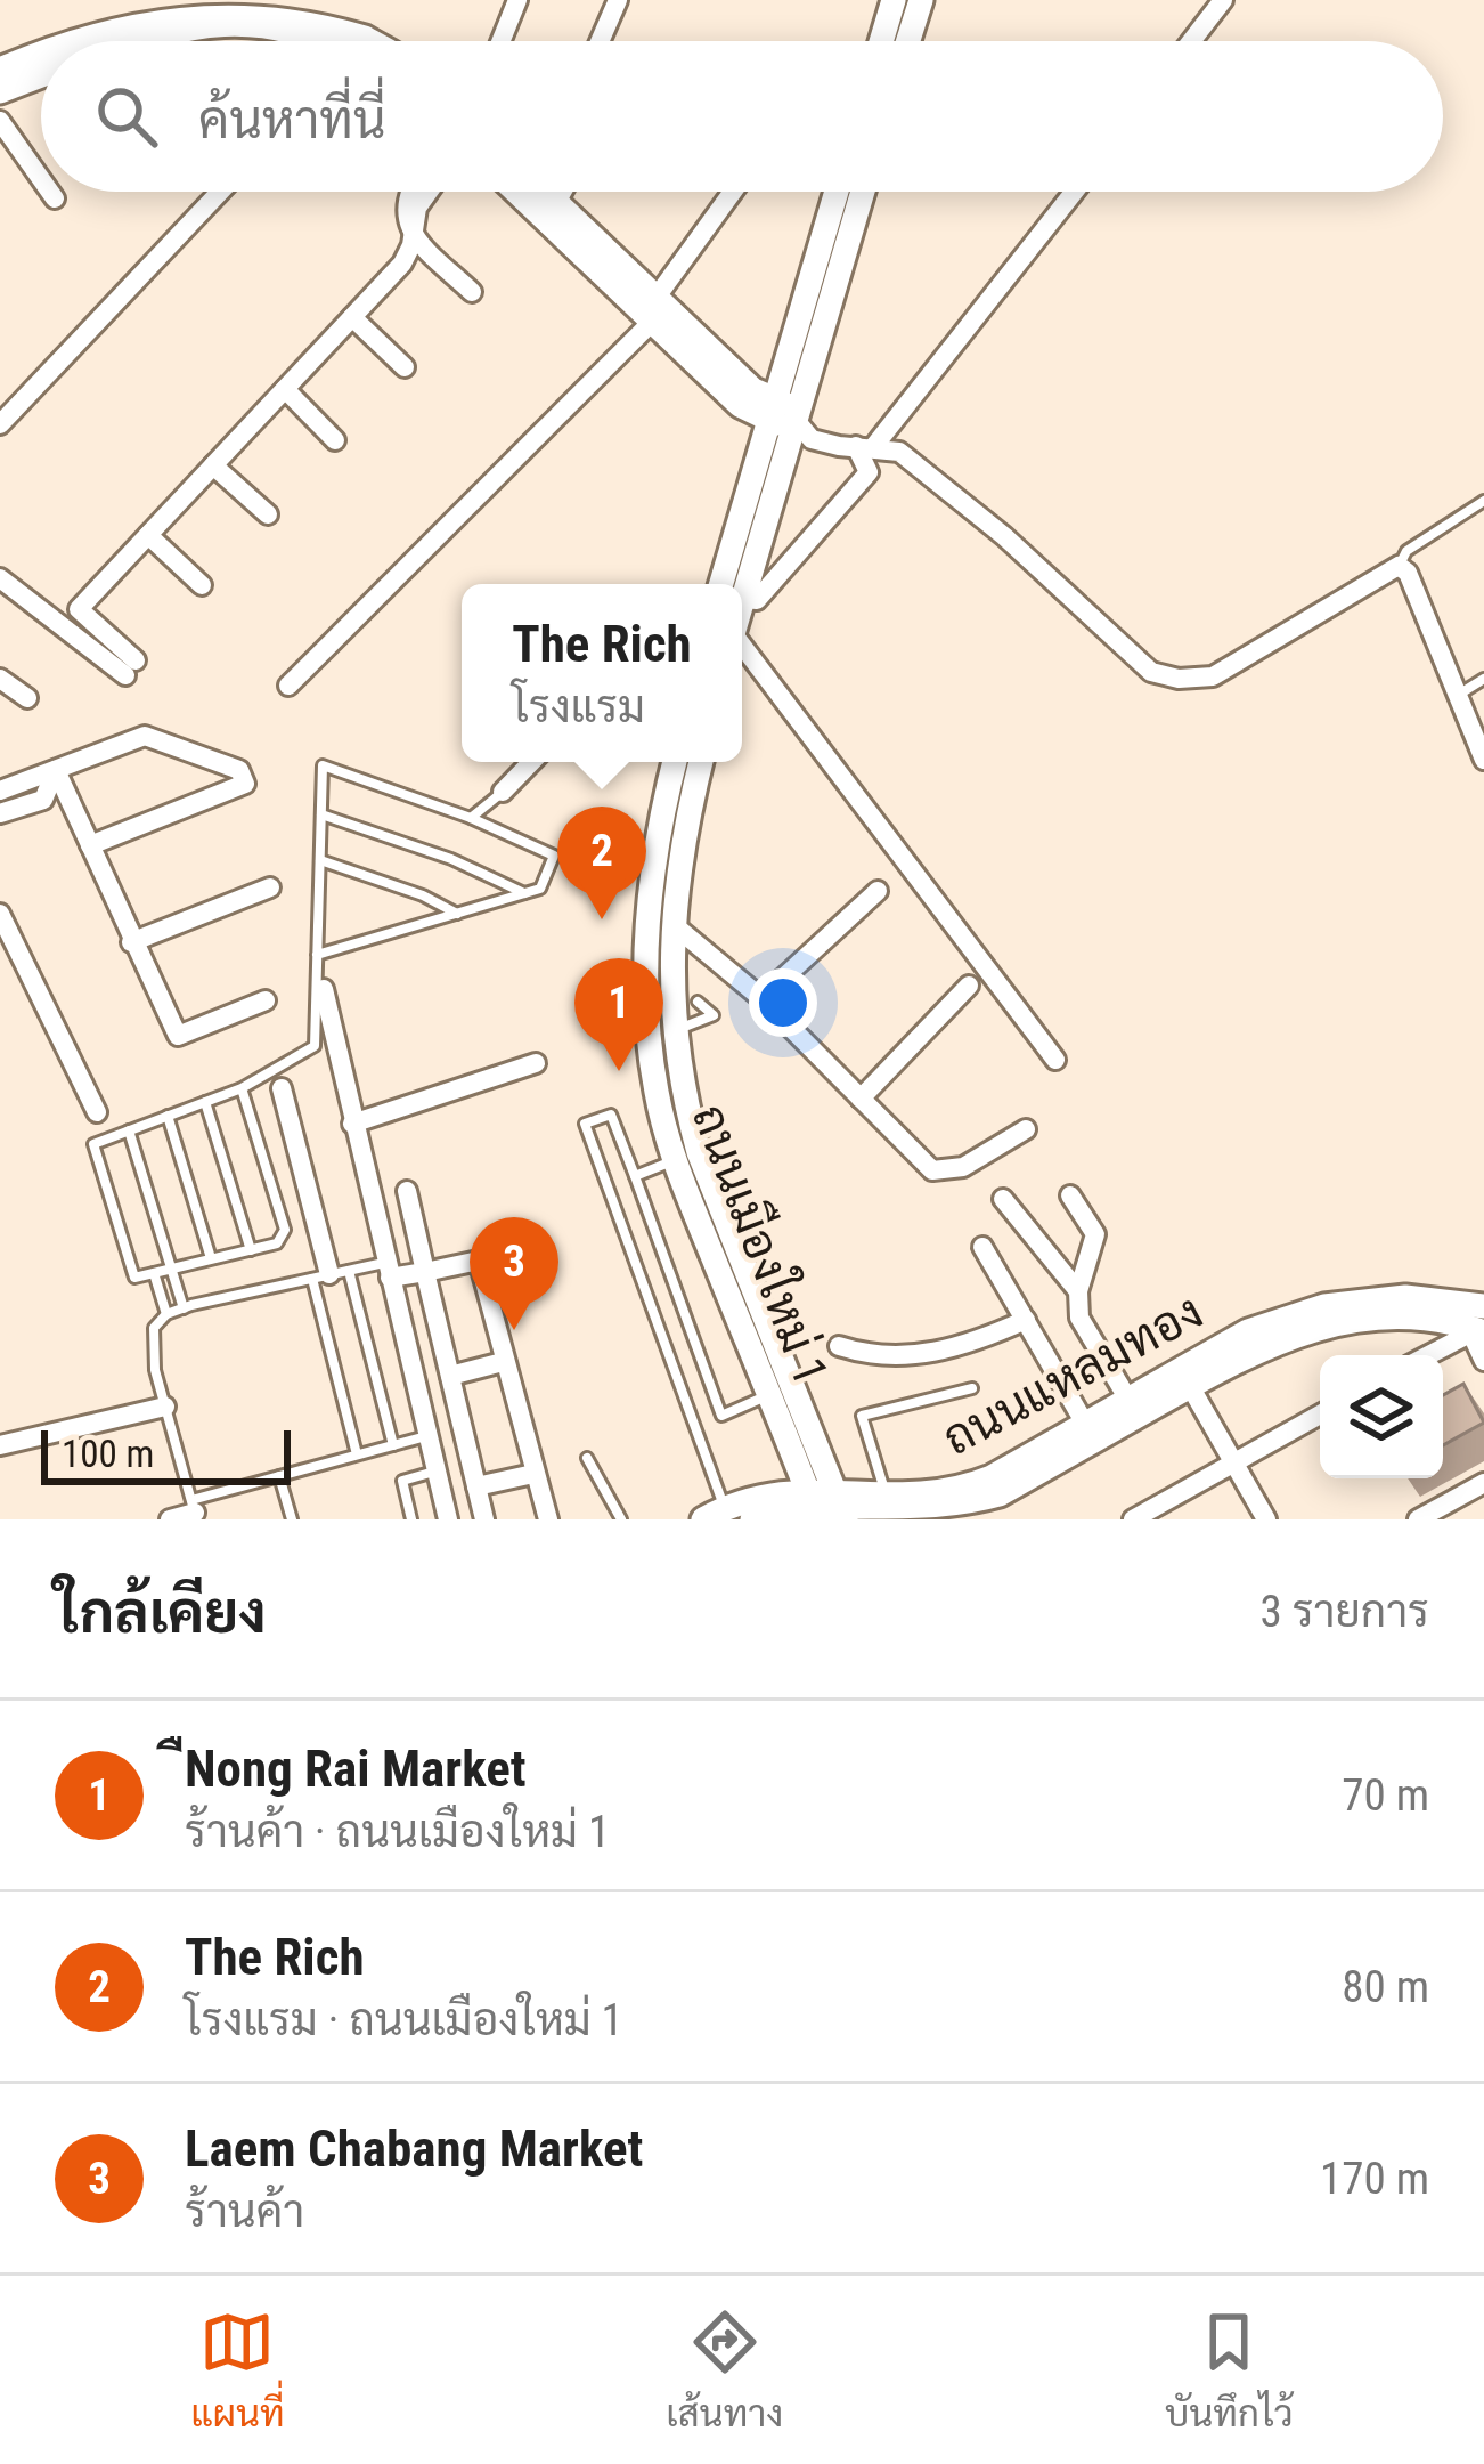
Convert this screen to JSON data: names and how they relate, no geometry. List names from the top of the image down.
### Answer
{
  "streets": {
    "street": ["ถนนเมืองใหม่ 1", "ถนนแหลมทอง"]
  },
  "crossings": [
    ["ถนนเมืองใหม่ 1", "ถนนแหลมทอง"]
  ],
  "scale_bar": "100 m",
  "page": {
    "search": "ค้นหาที่นี่",
    "popup": ["The Rich", "โรงแรม"],
    "pins": ["2", "1", "3"],
    "scale": "100 m",
    "heading": ["ใกล้เคียง", "3 รายการ"],
    "list": [
      {
        "mark": "1",
        "name": "ืNong Rai Market",
        "note": "ร้านค้า · ถนนเมืองใหม่ 1",
        "value": "70 m"
      },
      {
        "mark": "2",
        "name": "The Rich",
        "note": "โรงแรม · ถนนเมืองใหม่ 1",
        "value": "80 m"
      },
      {
        "mark": "3",
        "name": "Laem Chabang Market",
        "note": "ร้านค้า",
        "value": "170 m"
      }
    ],
    "nav": ["แผนที่", "เส้นทาง", "บันทึกไว้"]
  }
}
